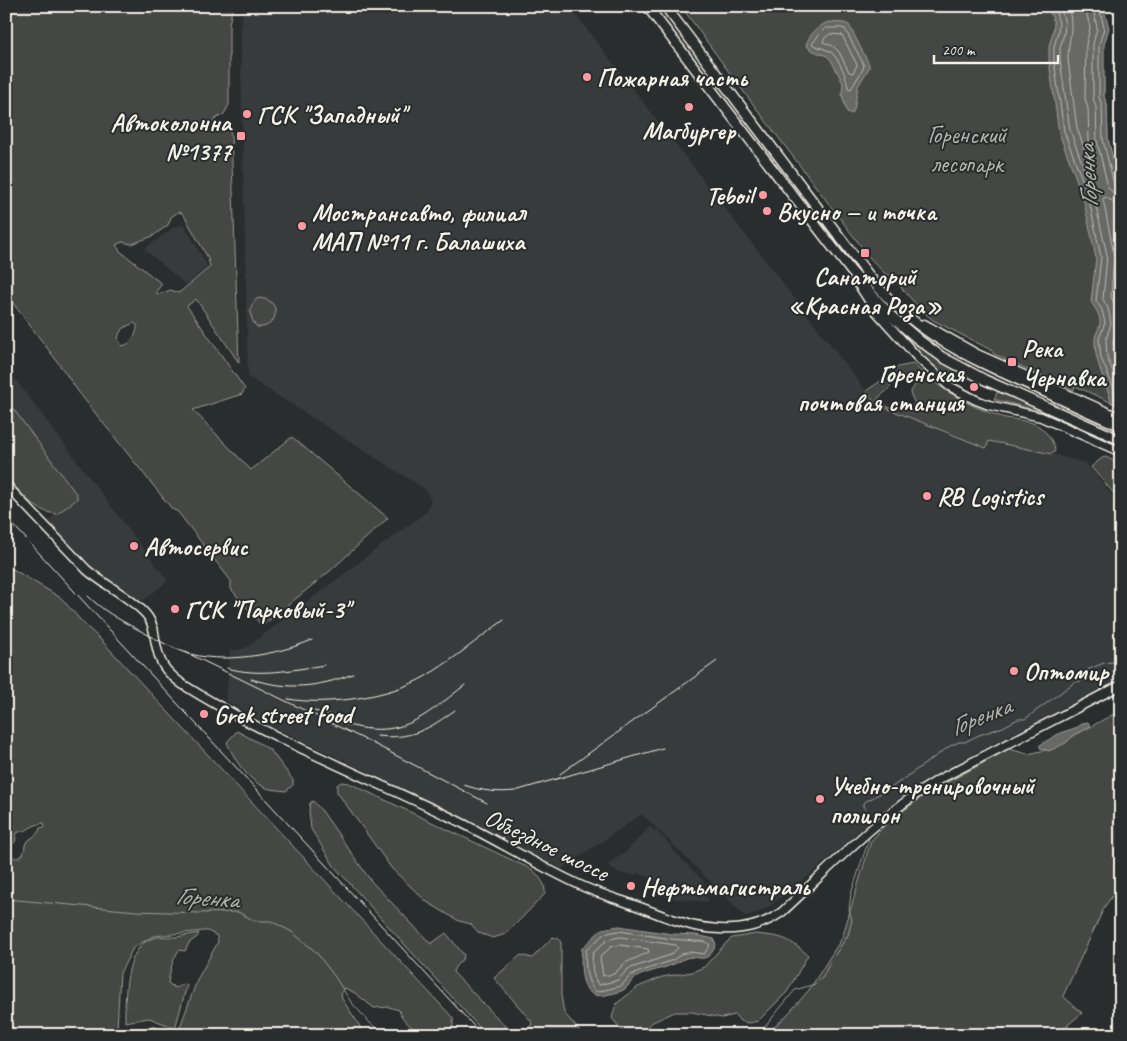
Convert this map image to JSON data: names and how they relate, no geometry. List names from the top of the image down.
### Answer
{
  "streets": {
    "main road": ["Объездное шоссе"]
  },
  "water": ["Горенка"],
  "parks": ["Горенский лесопарк"],
  "places": {
    "other": [
      "Пожарная часть",
      "Магбургер",
      "ГСК \"Западный\"",
      "Teboil",
      "Вкусно — и точка",
      "Мострансавто, филиал МАП №11 г. Балашиха",
      "Горенская почтовая станция",
      "RB Logistics",
      "Автосервис",
      "ГСК \"Парковый-3\"",
      "Оптомир",
      "Grek street food",
      "Учебно-тренировочный полигон",
      "Нефтьмагистраль"
    ],
    "transit": ["Автоколонна №1377", "Санаторий «Красная Роза»", "Река Чернавка"]
  },
  "scale_bar": "200 m"
}
